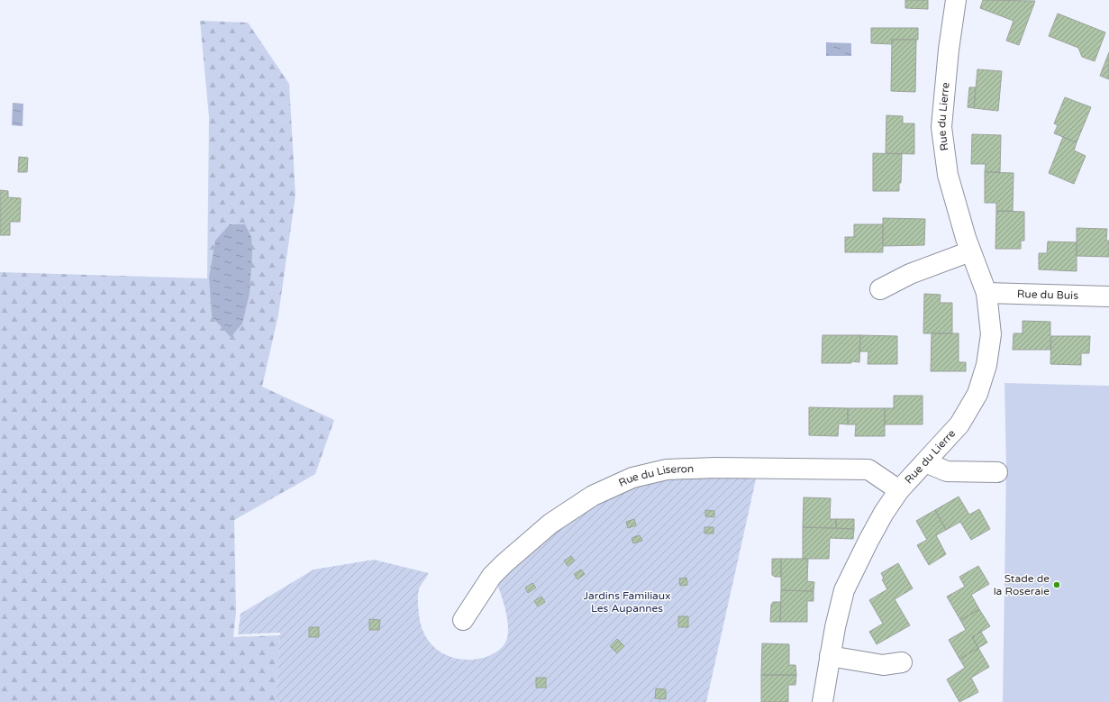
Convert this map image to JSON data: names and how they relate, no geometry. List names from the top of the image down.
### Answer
{
  "streets": {
    "street": ["Rue du Lierre", "Rue du Buis", "Rue du Liseron"]
  },
  "crossings": [
    ["Rue du Lierre", "Rue du Buis"],
    ["Rue du Lierre", "Rue du Liseron"]
  ],
  "parks": ["Jardins Familiaux Les Aupannes"],
  "places": ["Stade de la Roseraie"]
}
